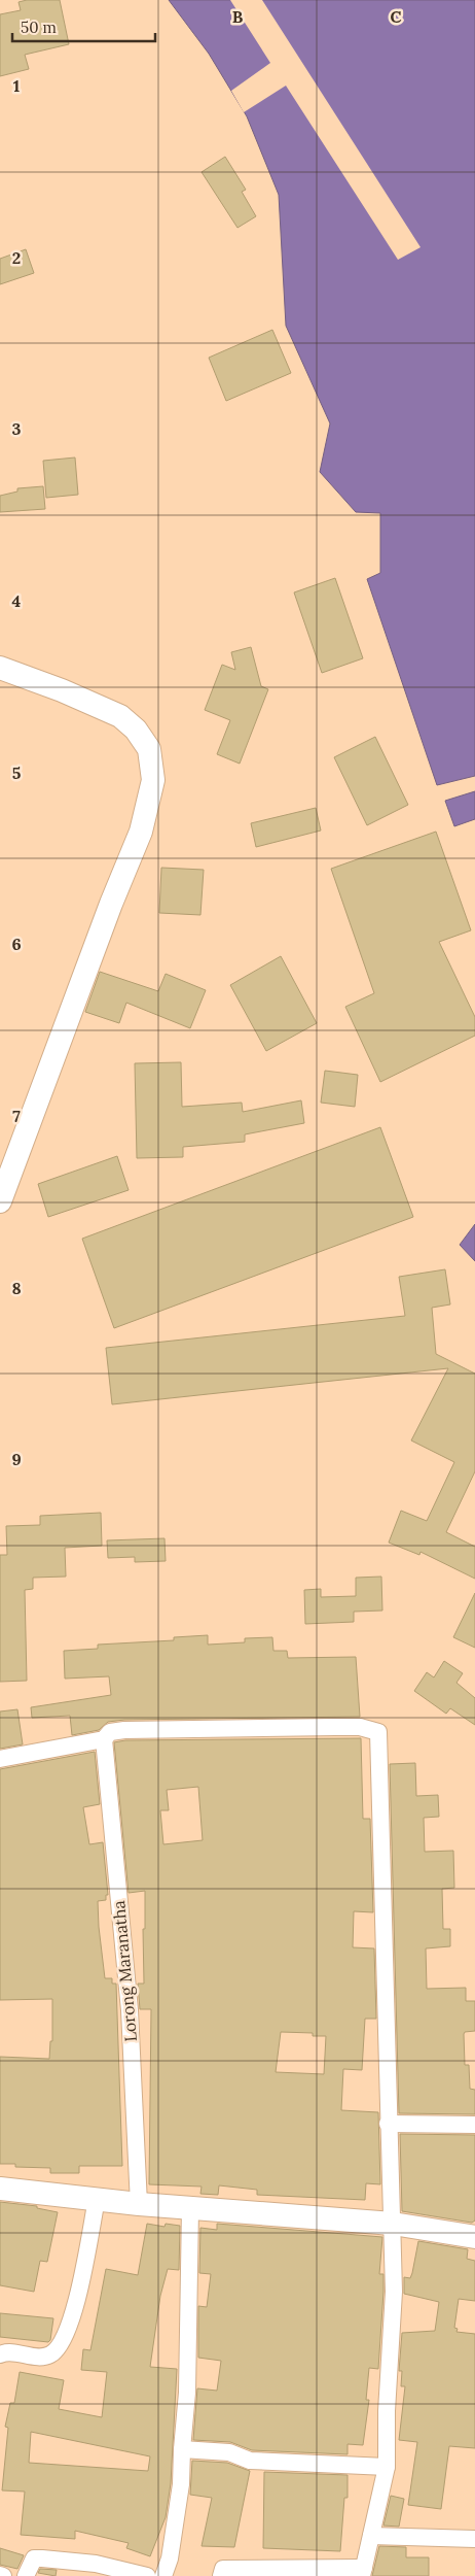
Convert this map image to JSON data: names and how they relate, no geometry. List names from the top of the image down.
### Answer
{
  "streets": {
    "street": ["Lorong Maranatha"]
  },
  "scale_bar": "50 m",
  "grid": {
    "columns": ["B", "C"],
    "rows": [
      "1",
      "2",
      "3",
      "4",
      "5",
      "6",
      "7",
      "8",
      "9"
    ]
  }
}
